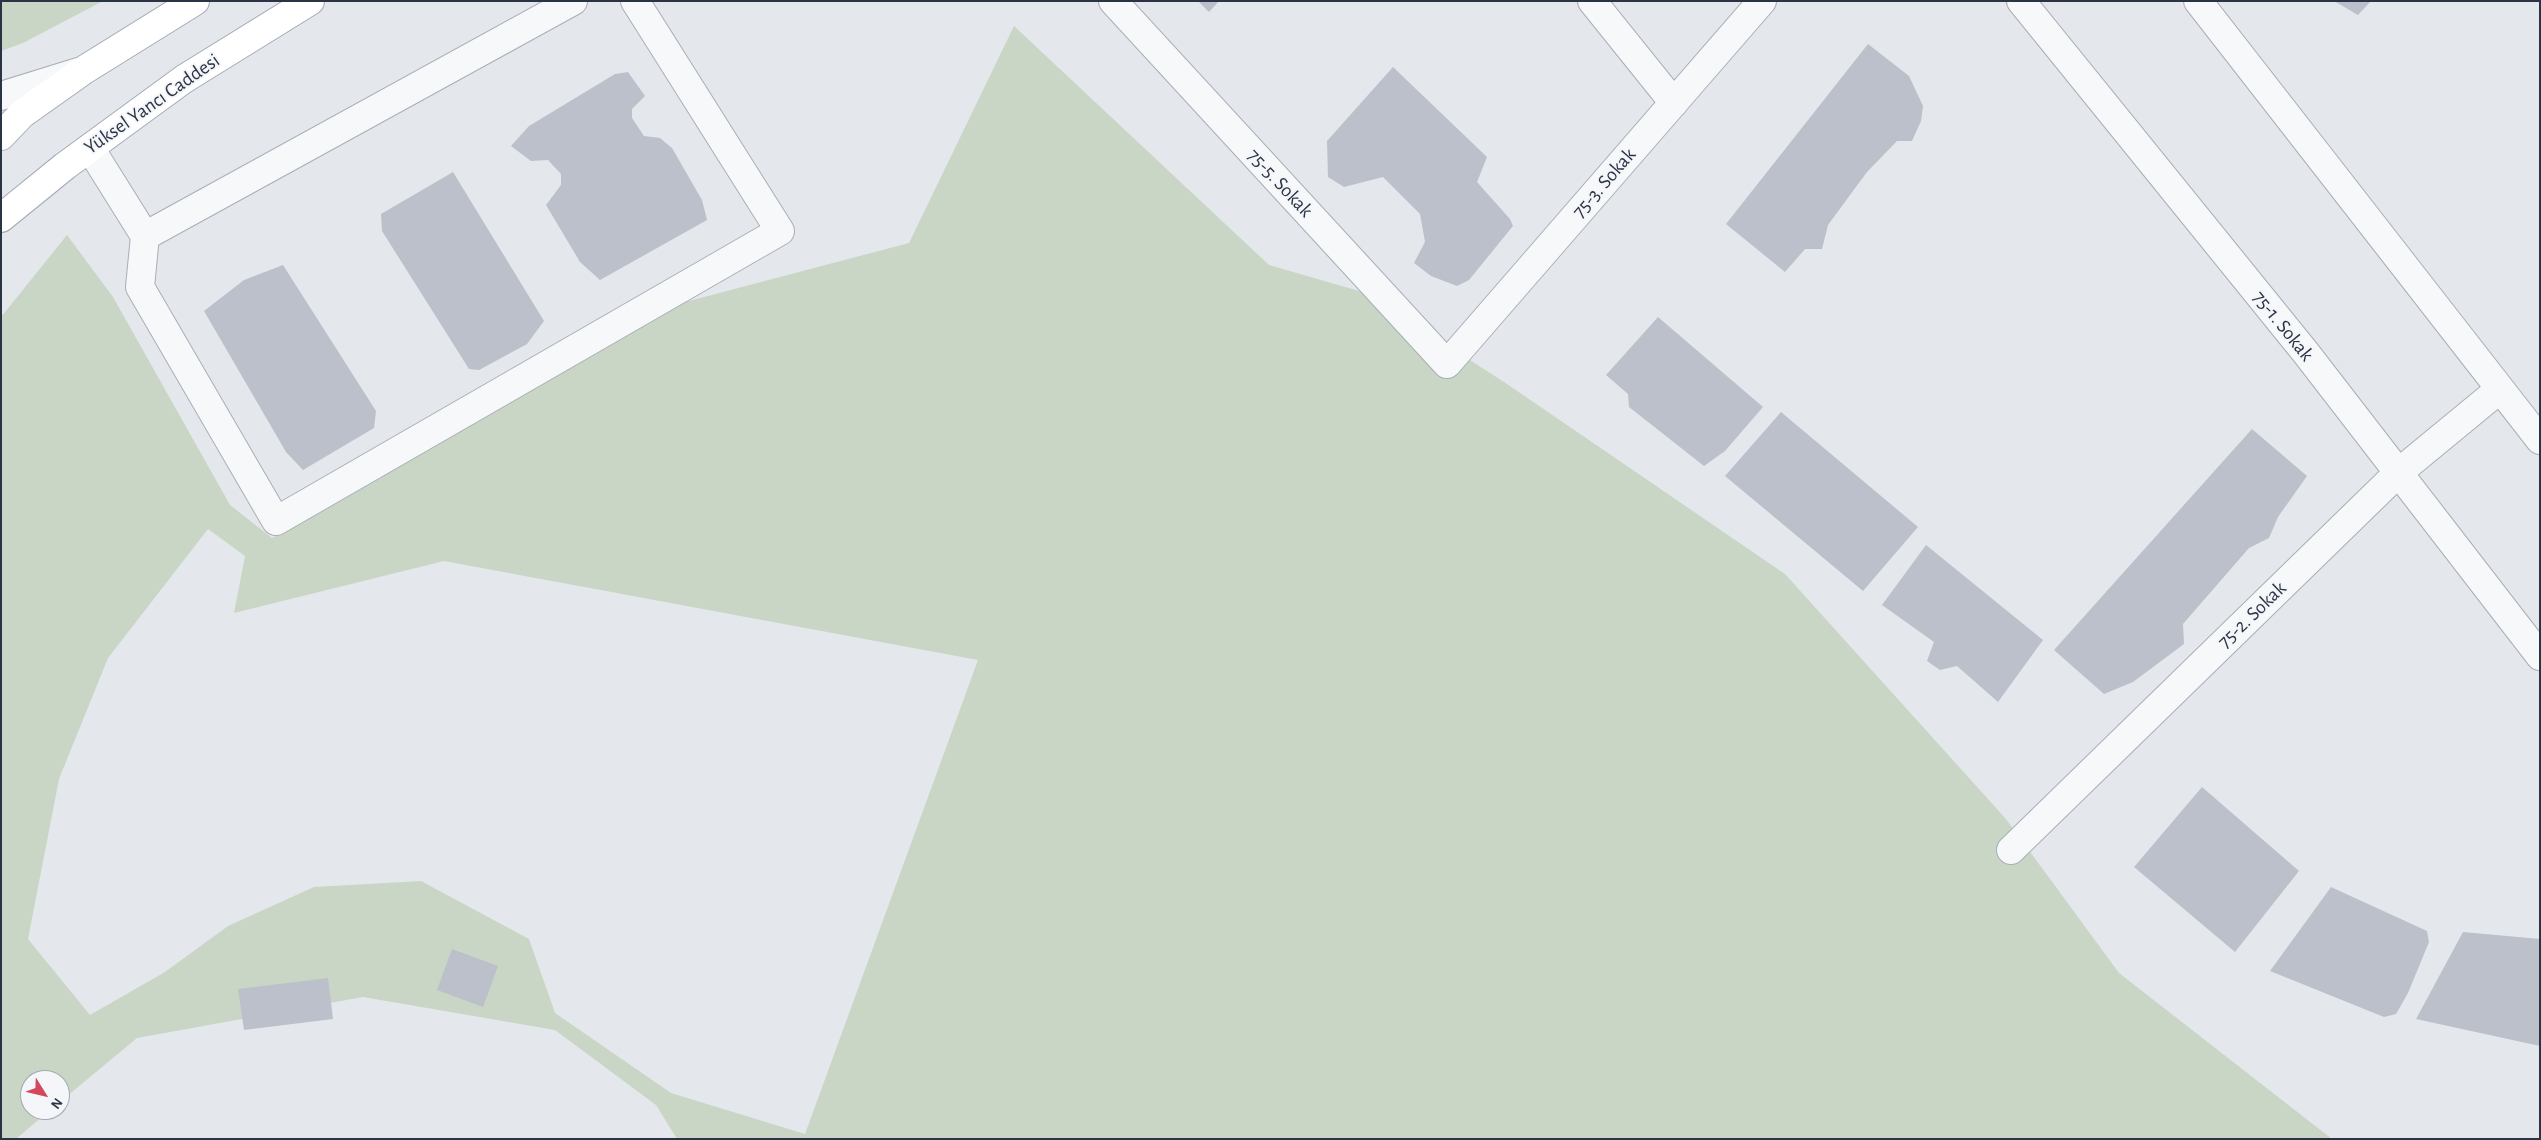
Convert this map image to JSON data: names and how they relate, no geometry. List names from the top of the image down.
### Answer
{
  "streets": {
    "main road": ["Yüksel Yancı Caddesi"],
    "street": [
      "75-5. Sokak",
      "75-3. Sokak",
      "75-1. Sokak",
      "75-2. Sokak"
    ]
  },
  "crossings": [
    ["75-5. Sokak", "75-3. Sokak"],
    ["75-1. Sokak", "75-2. Sokak"]
  ],
  "north": "bottom right"
}
